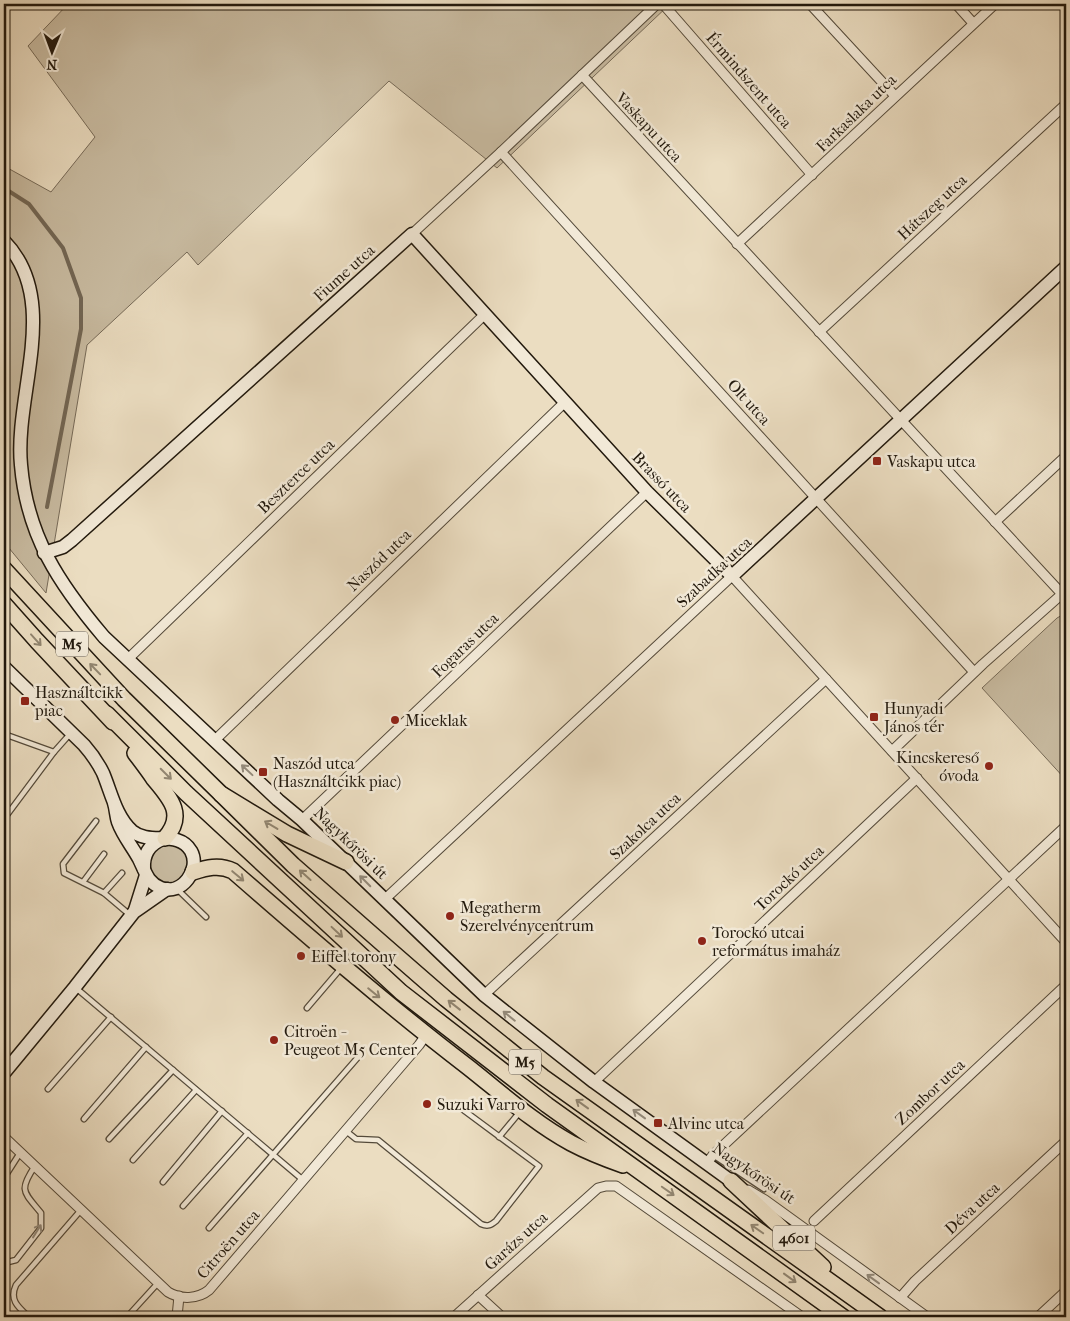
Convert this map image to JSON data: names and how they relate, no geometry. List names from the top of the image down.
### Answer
{
  "streets": {
    "main road": [
      "Fiume utca",
      "Brassó utca",
      "Szabadka utca",
      "M5",
      "Nagykőrösi út",
      "4601"
    ],
    "street": [
      "Érmindszent utca",
      "Farkaslaka utca",
      "Vaskapu utca",
      "Hátszeg utca",
      "Olt utca",
      "Beszterce utca",
      "Naszód utca",
      "Fogaras utca",
      "Szakolca utca",
      "Torockó utca",
      "Zombor utca",
      "Déva utca",
      "Garázs utca",
      "Citroën utca"
    ]
  },
  "crossings": [
    ["Érmindszent utca", "Farkaslaka utca"],
    ["Farkaslaka utca", "Vaskapu utca"],
    ["Vaskapu utca", "Hátszeg utca"],
    ["Vaskapu utca", "Fiume utca"],
    ["Vaskapu utca", "Szabadka utca"],
    ["Fiume utca", "Olt utca"],
    ["Fiume utca", "Brassó utca"],
    ["Fiume utca", "Nagykőrösi út"],
    ["Olt utca", "Szabadka utca"],
    ["Beszterce utca", "Brassó utca"],
    ["Beszterce utca", "Nagykőrösi út"],
    ["Brassó utca", "Naszód utca"],
    ["Brassó utca", "Szabadka utca"],
    ["Brassó utca", "Fogaras utca"],
    ["Brassó utca", "Szakolca utca"],
    ["Naszód utca", "Nagykőrösi út"],
    ["Szabadka utca", "Nagykőrösi út"],
    ["M5", "4601"],
    ["Fogaras utca", "Nagykőrösi út"],
    ["Szakolca utca", "Nagykőrösi út"],
    ["Nagykőrösi út", "Torockó utca"],
    ["Nagykőrösi út", "Déva utca"],
    ["Nagykőrösi út", "4601"]
  ],
  "places": {
    "transit": [
      "Vaskapu utca",
      "Használtcikk piac",
      "Hunyadi János tér",
      "Naszód utca (Használtcikk piac)",
      "Alvinc utca"
    ],
    "other": [
      "Miceklak",
      "Kincskereső óvoda",
      "Megatherm Szerelvénycentrum",
      "Torockó utcai református imaház",
      "Eiffel torony",
      "Citroën - Peugeot M5 Center",
      "Suzuki Varro"
    ]
  },
  "north": "bottom"
}
